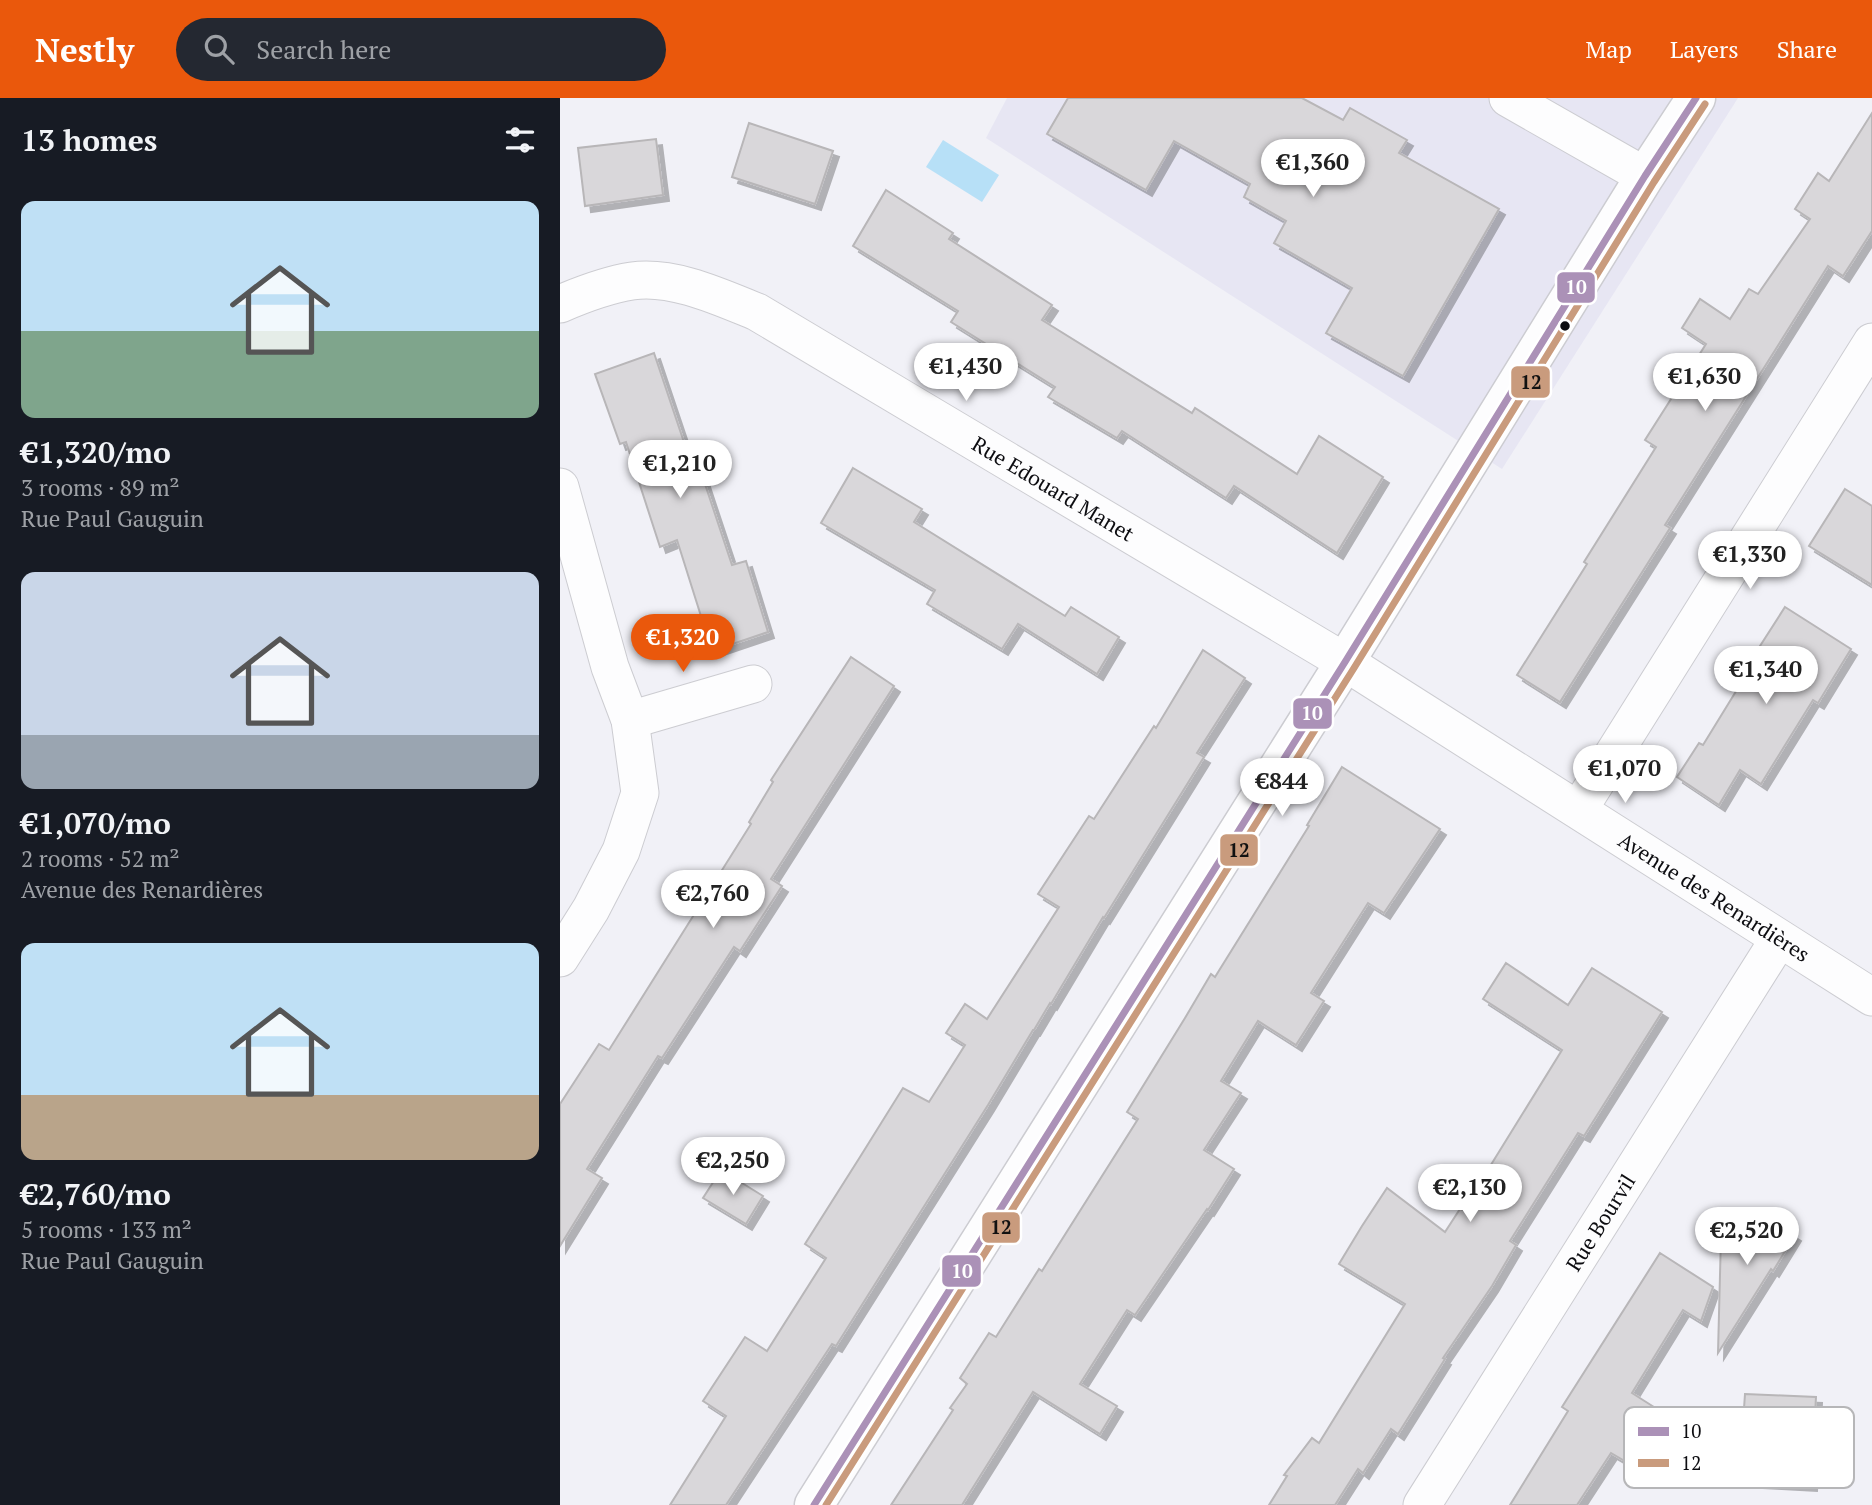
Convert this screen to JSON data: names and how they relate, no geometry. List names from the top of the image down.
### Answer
{
  "streets": {
    "street": ["Rue Edouard Manet", "Avenue des Renardières", "Rue Bourvil"]
  },
  "crossings": [
    ["Rue Edouard Manet", "Avenue des Renardières"],
    ["Avenue des Renardières", "Rue Bourvil"]
  ],
  "lines": ["transit line 10", "transit line 12"],
  "legend": ["10", "12"],
  "page": {
    "header": "Nestly",
    "search": "Search here",
    "nav": ["Map", "Layers", "Share"],
    "heading": "13 homes",
    "price": [
      "€1,360",
      "€1,430",
      "€1,630",
      "€1,210",
      "€1,330",
      "€1,320",
      "€1,340",
      "€1,070",
      "€844",
      "€2,760",
      "€2,250",
      "€2,130",
      "€2,520"
    ],
    "list": [
      {
        "name": "€1,320/mo",
        "note": "3 rooms · 89 m² · Rue Paul Gauguin"
      },
      {
        "name": "€1,070/mo",
        "note": "2 rooms · 52 m² · Avenue des Renardières"
      },
      {
        "name": "€2,760/mo",
        "note": "5 rooms · 133 m² · Rue Paul Gauguin"
      }
    ]
  }
}
